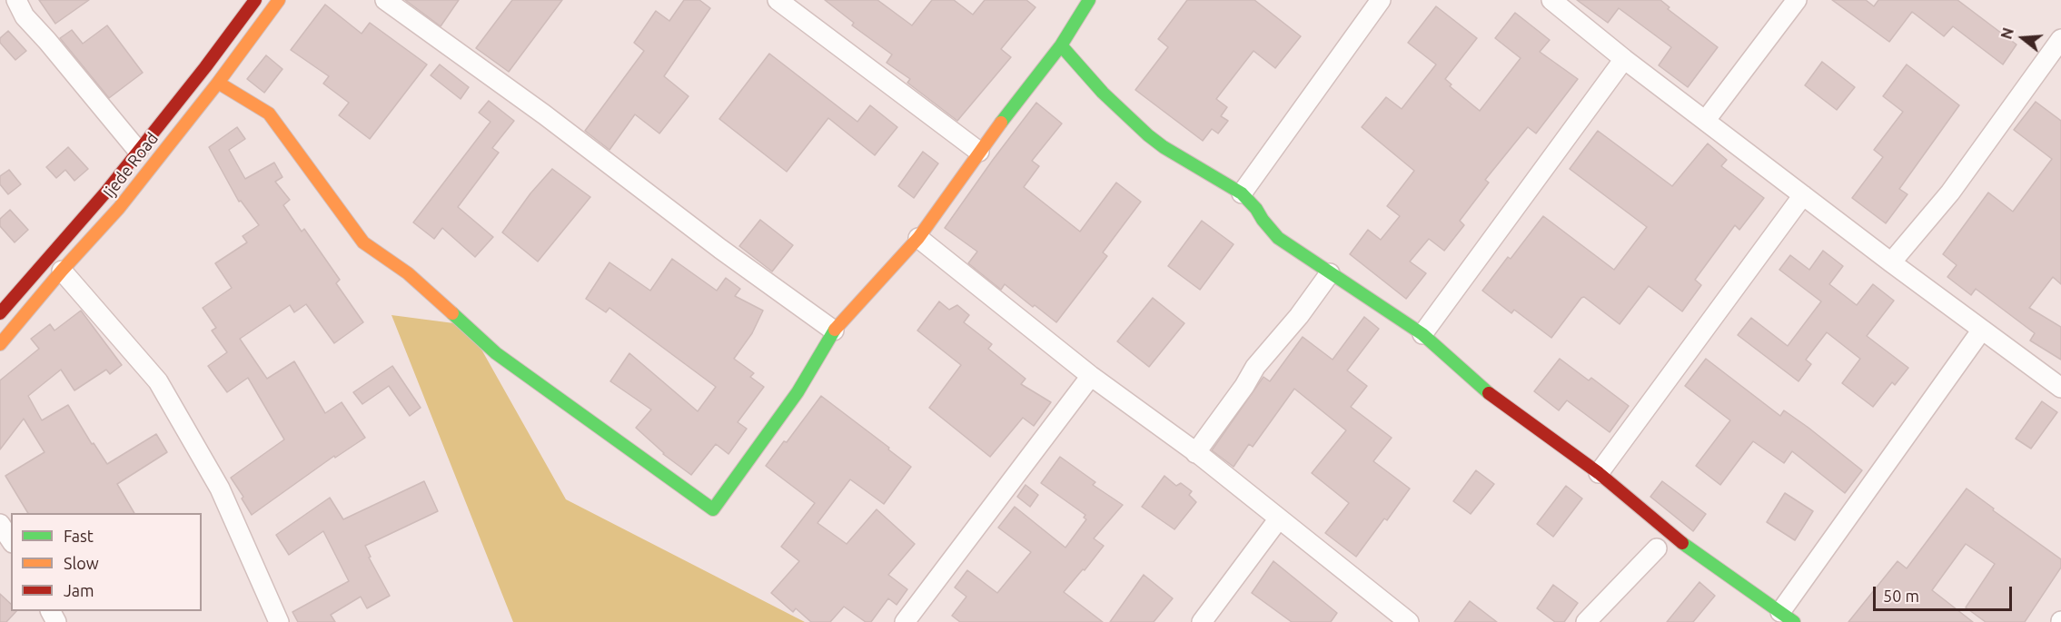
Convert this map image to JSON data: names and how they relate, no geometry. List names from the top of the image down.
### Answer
{
  "streets": {
    "street": ["Ijede Road"]
  },
  "legend": ["Fast", "Slow", "Jam"],
  "scale_bar": "50 m",
  "north": "left"
}
